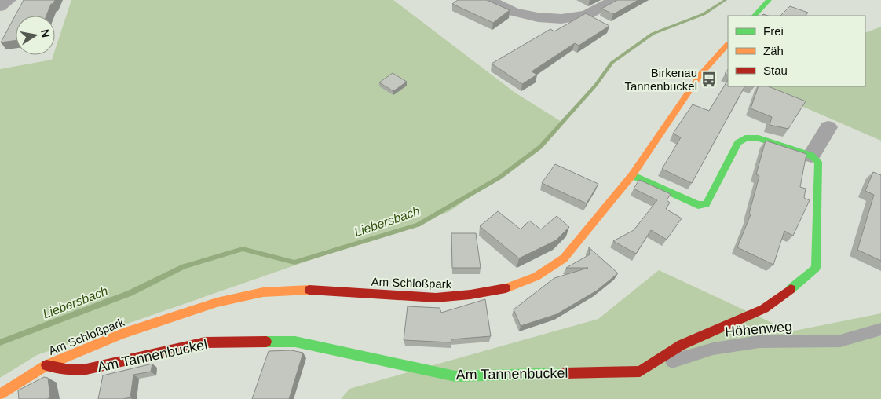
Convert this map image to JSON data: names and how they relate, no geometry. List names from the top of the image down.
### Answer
{
  "streets": {
    "street": ["Am Schloßpark", "Am Tannenbuckel"],
    "lane": ["Höhenweg"]
  },
  "crossings": [
    ["Am Schloßpark", "Am Tannenbuckel"],
    ["Höhenweg", "Am Tannenbuckel"]
  ],
  "water": ["Liebersbach"],
  "places": {
    "bus stop": ["Birkenau Tannenbuckel"]
  },
  "legend": ["Frei", "Zäh", "Stau"],
  "north": "right"
}
